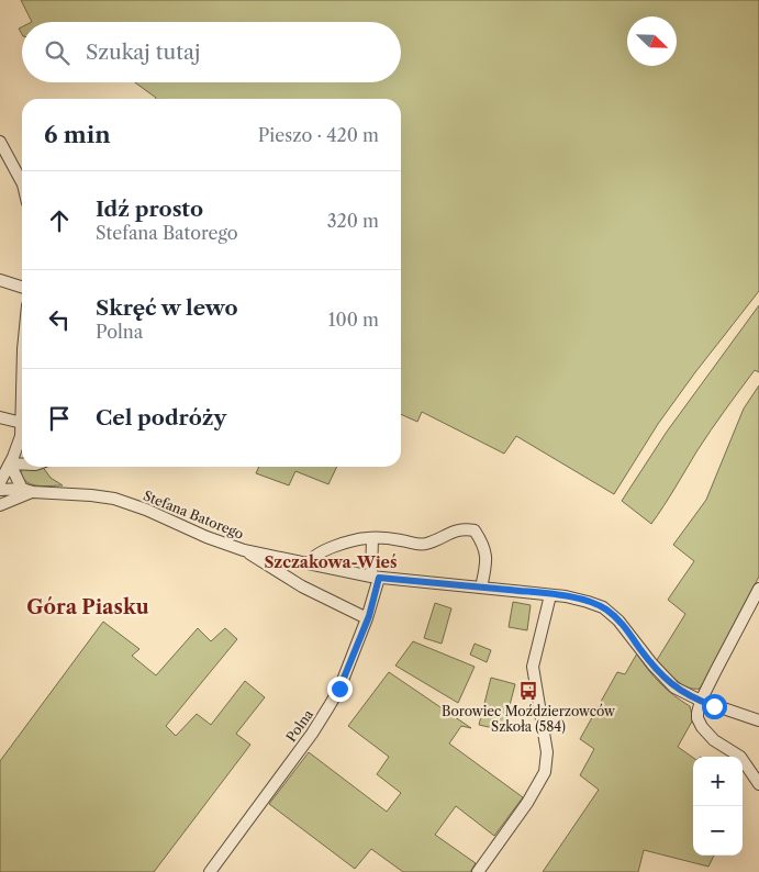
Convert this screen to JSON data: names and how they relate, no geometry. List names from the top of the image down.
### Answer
{
  "streets": {
    "street": ["Stefana Batorego", "Polna"]
  },
  "crossings": [
    ["Stefana Batorego", "Polna"]
  ],
  "districts": ["Szczakowa-Wieś", "Góra Piasku"],
  "places": {
    "bus stop": ["Borowiec Moździerzowców Szkoła (584)"]
  },
  "north": "bottom right",
  "page": {
    "search": "Szukaj tutaj",
    "heading": ["6 min", "Pieszo · 420 m"],
    "list": [
      ["Idź prosto", "Stefana Batorego", "320 m"],
      ["Skręć w lewo", "Polna", "100 m"],
      "Cel podróży"
    ],
    "map_buttons": ["+", "−"]
  }
}
